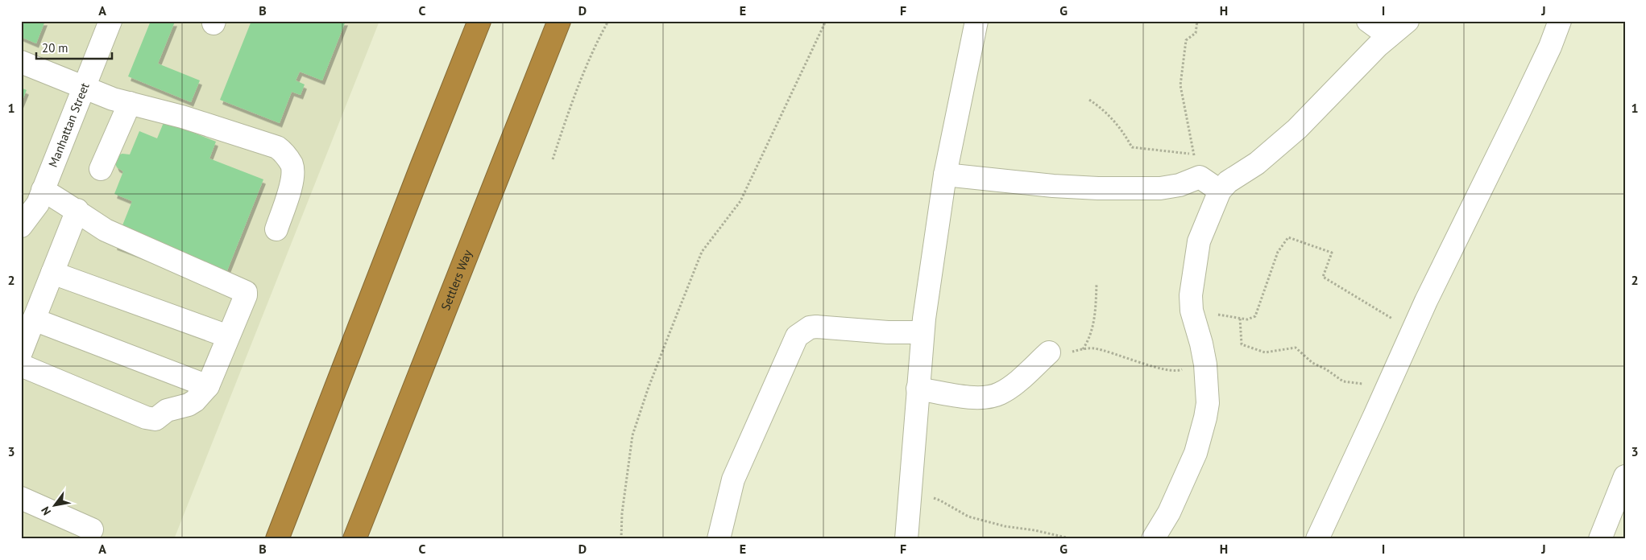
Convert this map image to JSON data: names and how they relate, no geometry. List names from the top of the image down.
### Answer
{
  "streets": {
    "highway": ["Settlers Way"],
    "street": ["Manhattan Street"]
  },
  "scale_bar": "20 m",
  "north": "bottom left",
  "grid": {
    "columns": [
      "A",
      "B",
      "C",
      "D",
      "E",
      "F",
      "G",
      "H",
      "I",
      "J"
    ],
    "rows": ["1", "2", "3"]
  }
}
